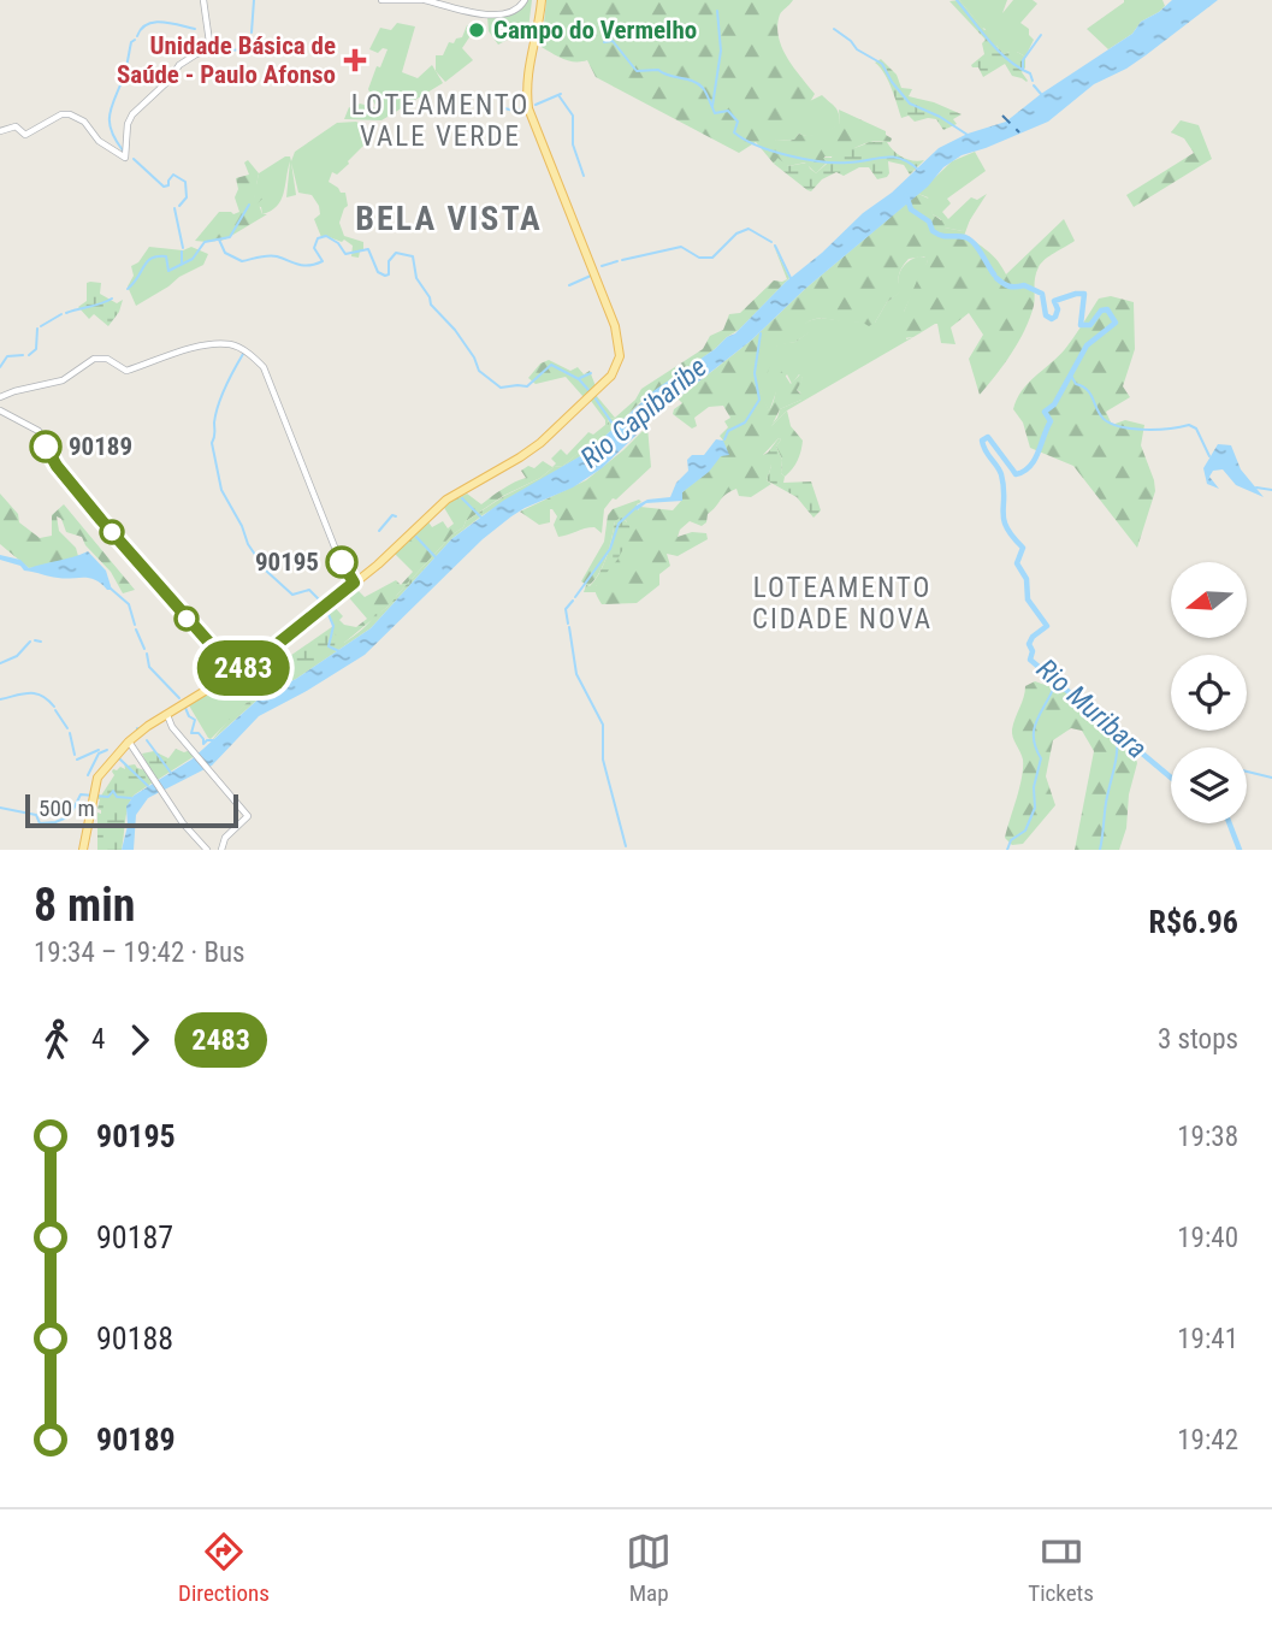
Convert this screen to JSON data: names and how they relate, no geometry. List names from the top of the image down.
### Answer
{
  "districts": ["LOTEAMENTO VALE VERDE", "BELA VISTA", "LOTEAMENTO CIDADE NOVA"],
  "water": ["Rio Capibaribe", "Rio Muribara"],
  "places": {
    "other": ["Campo do Vermelho", "90189", "90195"],
    "health": ["Unidade Básica de Saúde - Paulo Afonso"]
  },
  "lines": ["bus line 2483"],
  "scale_bar": "500 m",
  "north": "left",
  "page": {
    "on_map": "2483",
    "scale": "500 m",
    "heading": ["8 min", "19:34 – 19:42 · Bus", "R$6.96"],
    "legs": ["4", "2483", "3 stops"],
    "list": [
      {
        "name": "90195",
        "value": "19:38"
      },
      {
        "name": "90187",
        "value": "19:40"
      },
      {
        "name": "90188",
        "value": "19:41"
      },
      {
        "name": "90189",
        "value": "19:42"
      }
    ],
    "tabs": ["Directions", "Map", "Tickets"]
  }
}
